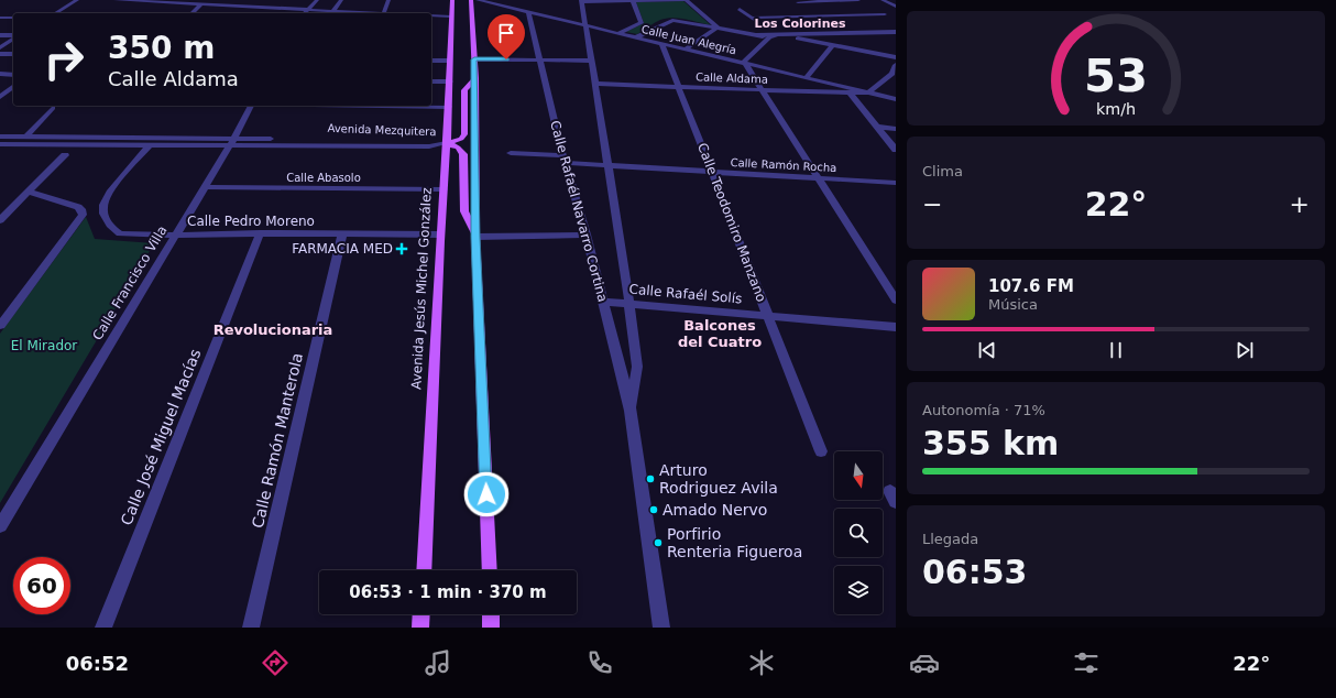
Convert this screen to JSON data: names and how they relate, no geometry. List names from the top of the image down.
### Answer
{
  "streets": {
    "main road": ["Avenida Jesús Michel González"],
    "street": [
      "Calle Juan Alegría",
      "Calle Aldama",
      "Avenida Mezquitera",
      "Calle Ramón Rocha",
      "Calle Abasolo",
      "Calle Rafaél Navarro Cortina",
      "Calle Pedro Moreno",
      "Calle Teodomiro Manzano",
      "Calle Francisco Villa",
      "Calle Rafaél Solís",
      "Calle José Miguel Macías",
      "Calle Ramón Manterola"
    ]
  },
  "crossings": [
    ["Calle Juan Alegría", "Calle Aldama"],
    ["Calle Juan Alegría", "Calle Rafaél Navarro Cortina"],
    ["Calle Juan Alegría", "Calle Teodomiro Manzano"],
    ["Calle Aldama", "Calle Rafaél Navarro Cortina"],
    ["Calle Aldama", "Calle Teodomiro Manzano"],
    ["Avenida Mezquitera", "Calle Pedro Moreno"],
    ["Avenida Mezquitera", "Calle Francisco Villa"],
    ["Avenida Mezquitera", "Avenida Jesús Michel González"],
    ["Calle Ramón Rocha", "Calle Rafaél Navarro Cortina"],
    ["Calle Ramón Rocha", "Calle Teodomiro Manzano"],
    ["Calle Abasolo", "Calle Francisco Villa"],
    ["Calle Abasolo", "Avenida Jesús Michel González"],
    ["Calle Rafaél Navarro Cortina", "Calle Rafaél Solís"],
    ["Calle Pedro Moreno", "Calle Francisco Villa"],
    ["Calle Pedro Moreno", "Avenida Jesús Michel González"],
    ["Calle Pedro Moreno", "Calle José Miguel Macías"],
    ["Calle Pedro Moreno", "Calle Ramón Manterola"],
    ["Calle Teodomiro Manzano", "Calle Rafaél Solís"]
  ],
  "districts": ["Los Colorines", "Balcones del Cuatro", "Revolucionaria"],
  "parks": ["El Mirador"],
  "places": {
    "health": ["FARMACIA MED"],
    "other": ["Arturo Rodriguez Avila", "Amado Nervo", "Porfirio Renteria Figueroa"]
  },
  "north": "bottom",
  "page": {
    "turn": ["350 m", "Calle Aldama"],
    "tile": [
      "Clima",
      ["Autonomía · 71%", "355 km"],
      ["Llegada", "06:53"]
    ],
    "heat": ["−", "22°", "+"],
    "song": ["107.6 FM", "Música"],
    "limit": "60",
    "trip": "06:53 · 1 min · 370 m",
    "tabs": ["06:52", "22°"],
    "gauge": ["53", "km/h"]
  }
}
